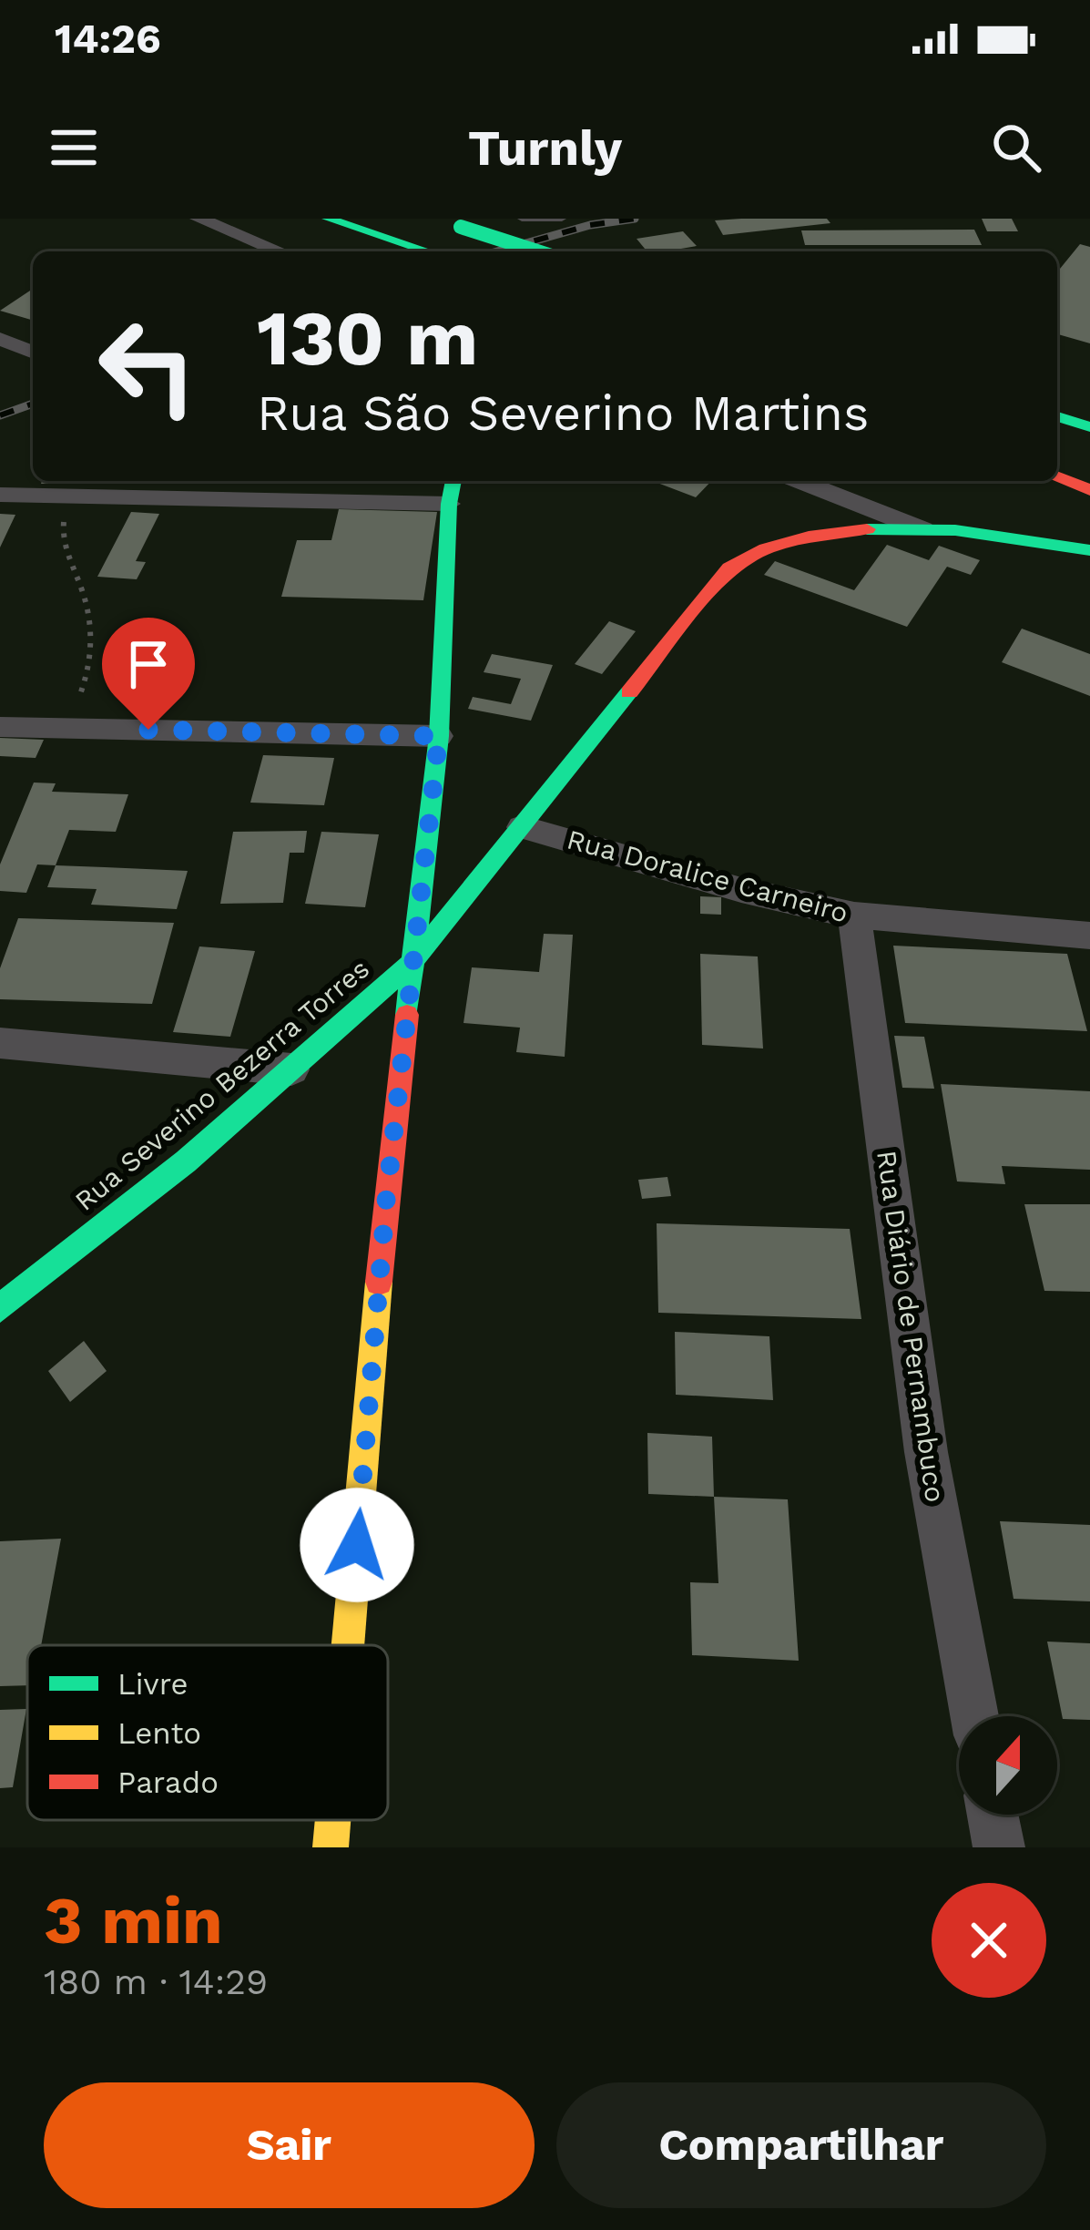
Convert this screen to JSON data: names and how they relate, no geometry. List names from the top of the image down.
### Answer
{
  "streets": {
    "main road": ["Rua Severino Bezerra Torres"],
    "street": ["Rua Doralice Carneiro", "Rua Diário de Pernambuco"]
  },
  "crossings": [
    ["Rua Doralice Carneiro", "Rua Severino Bezerra Torres"],
    ["Rua Doralice Carneiro", "Rua Diário de Pernambuco"]
  ],
  "legend": ["Livre", "Lento", "Parado"],
  "north": "top",
  "page": {
    "status": "14:26",
    "header": "Turnly",
    "turn": ["130 m", "Rua São Severino Martins"],
    "heading": ["3 min", "180 m · 14:29"],
    "buttons": ["Sair", "Compartilhar"]
  }
}
